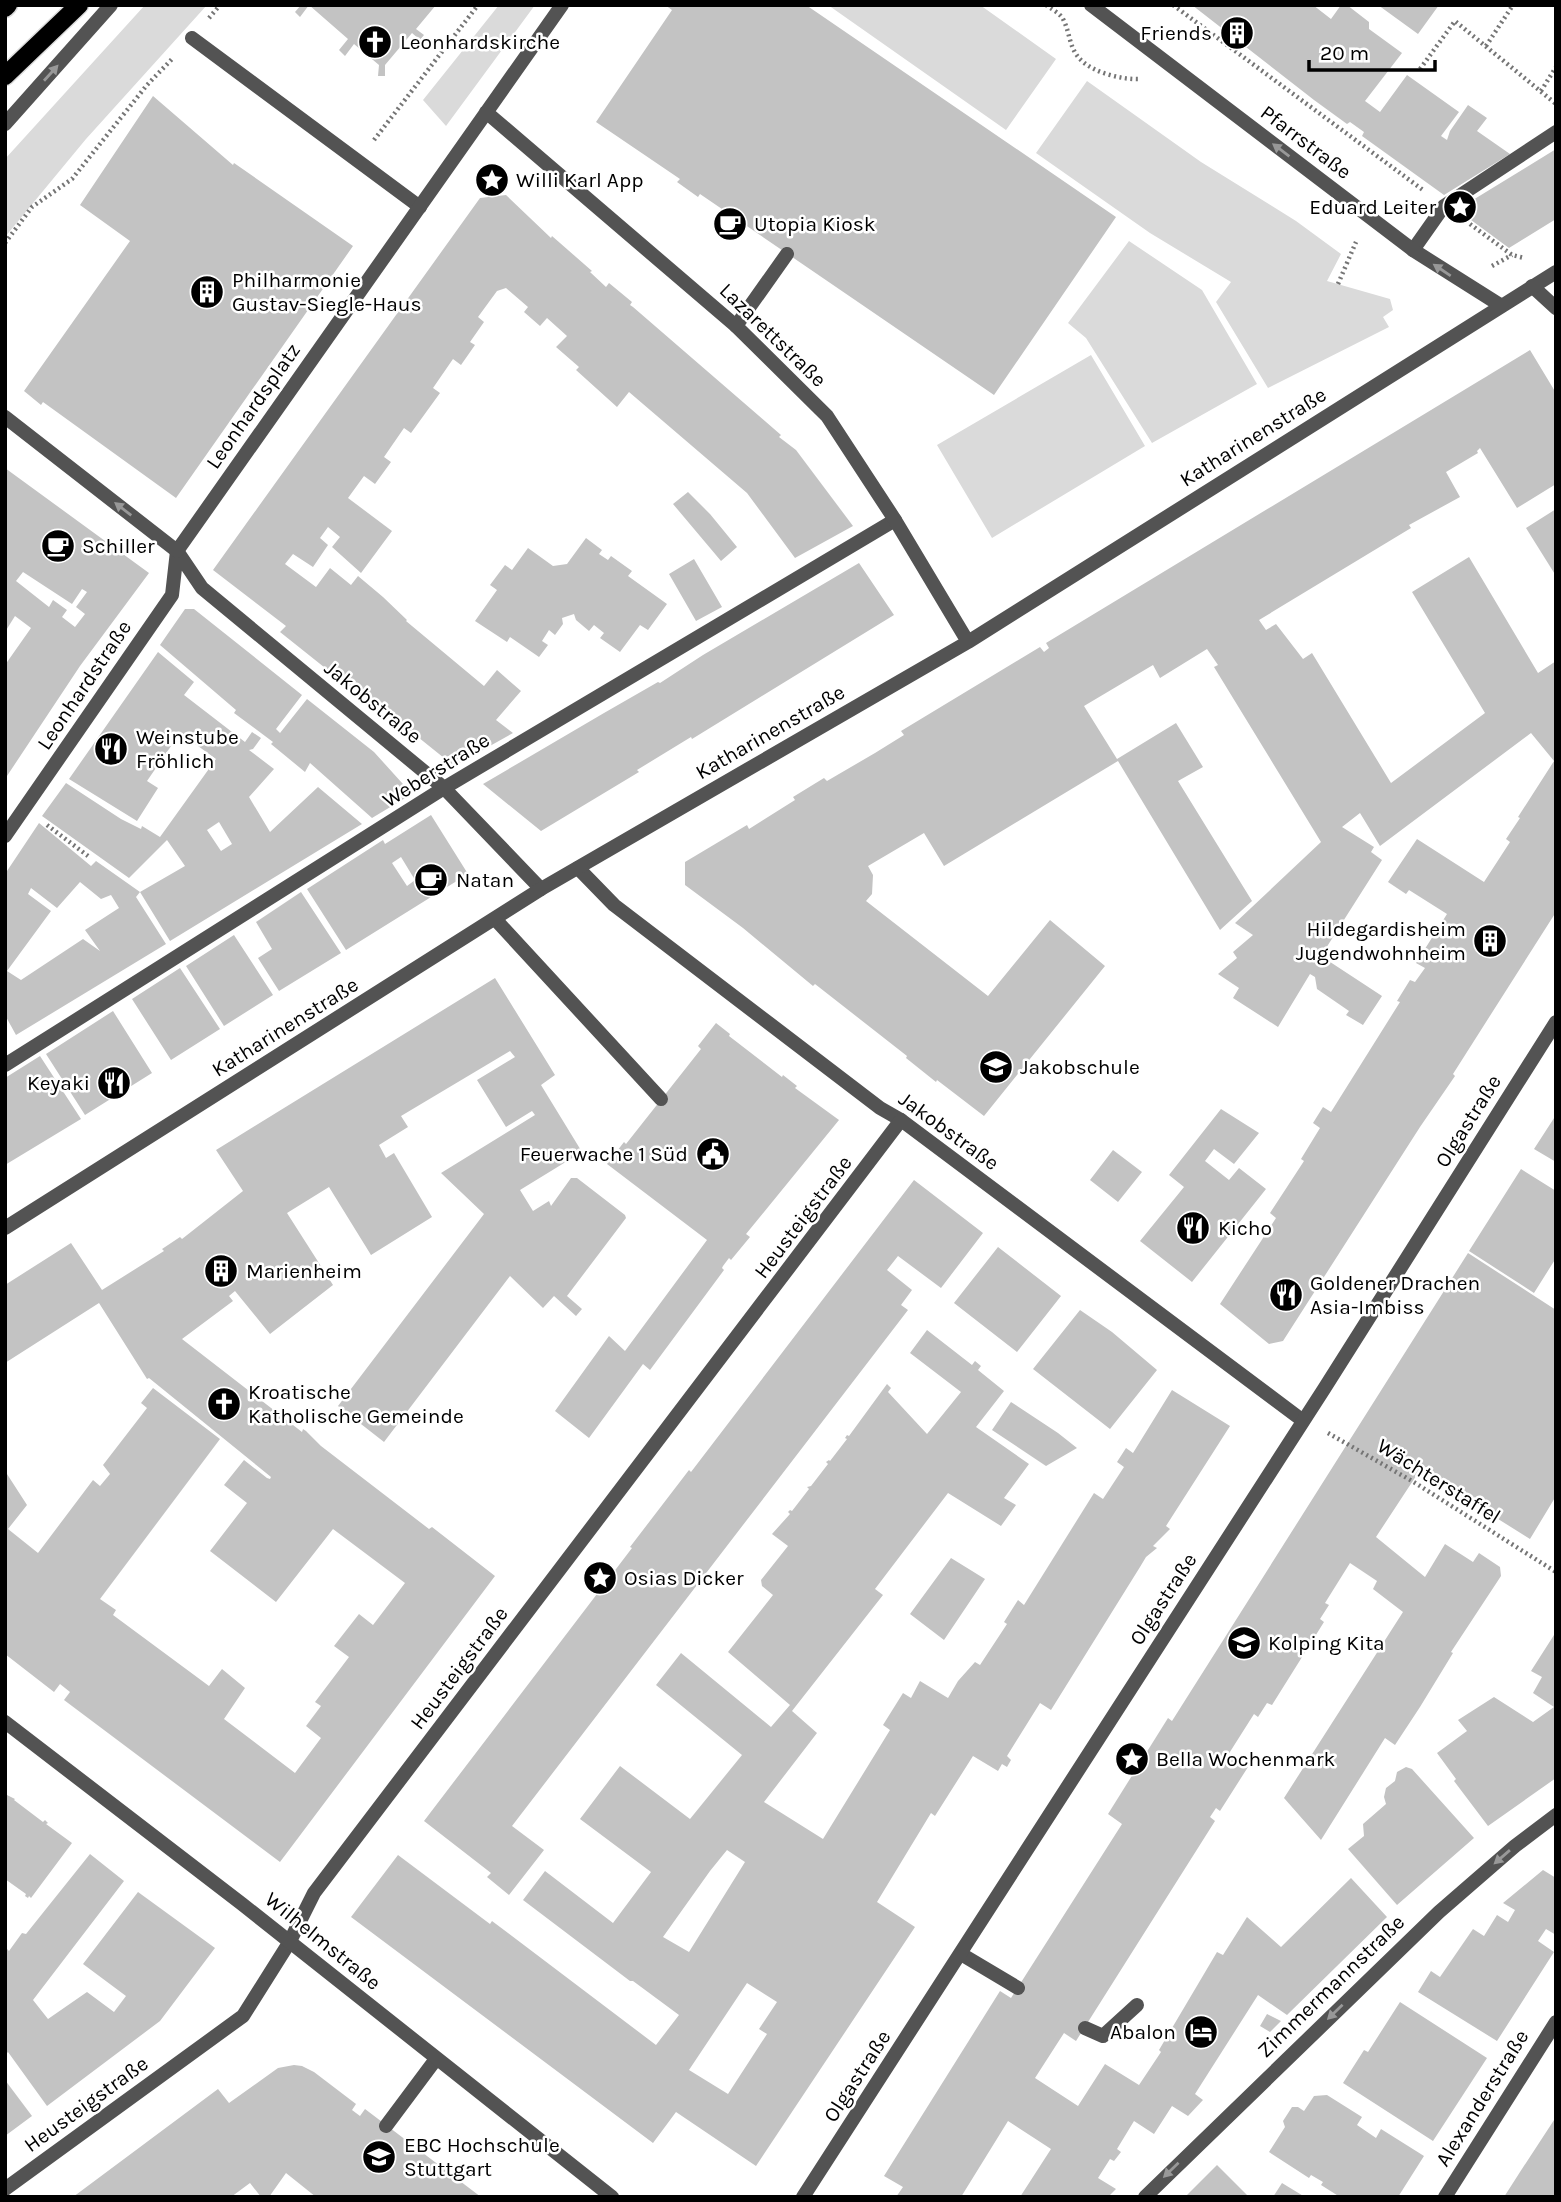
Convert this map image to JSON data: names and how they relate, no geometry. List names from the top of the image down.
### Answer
{
  "streets": {
    "street": [
      "Pfarrstraße",
      "Lazarettstraße",
      "Leonhardsplatz",
      "Katharinenstraße",
      "Leonhardstraße",
      "Jakobstraße",
      "Weberstraße",
      "Olgastraße",
      "Heusteigstraße",
      "Wilhelmstraße",
      "Zimmermannstraße",
      "Alexanderstraße"
    ],
    "path": ["Wächterstaffel"]
  },
  "crossings": [
    ["Pfarrstraße", "Katharinenstraße"],
    ["Lazarettstraße", "Leonhardsplatz"],
    ["Lazarettstraße", "Katharinenstraße"],
    ["Lazarettstraße", "Weberstraße"],
    ["Leonhardsplatz", "Leonhardstraße"],
    ["Leonhardsplatz", "Jakobstraße"],
    ["Katharinenstraße", "Jakobstraße"],
    ["Leonhardstraße", "Jakobstraße"],
    ["Jakobstraße", "Weberstraße"],
    ["Jakobstraße", "Olgastraße"],
    ["Jakobstraße", "Heusteigstraße"],
    ["Jakobstraße", "Wächterstaffel"],
    ["Olgastraße", "Wächterstaffel"],
    ["Heusteigstraße", "Wilhelmstraße"]
  ],
  "one_way": ["Pfarrstraße", "Zimmermannstraße"],
  "places": {
    "building": [
      "Friends",
      "Philharmonie Gustav-Siegle-Haus",
      "Hildegardisheim Jugendwohnheim",
      "Marienheim"
    ],
    "church": ["Leonhardskirche", "Kroatische Katholische Gemeinde"],
    "place": [
      "Willi Karl App",
      "Eduard Leiter",
      "Osias Dicker",
      "Bella Wochenmark"
    ],
    "cafe": ["Utopia Kiosk", "Schiller", "Natan"],
    "restaurant": [
      "Weinstube Fröhlich",
      "Keyaki",
      "Kicho",
      "Goldener Drachen Asia-Imbiss"
    ],
    "school or university": ["Jakobschule", "Kolping Kita", "EBC Hochschule Stuttgart"],
    "public building": ["Feuerwache 1 Süd"],
    "hotel": ["Abalon"]
  },
  "scale_bar": "20 m"
}
